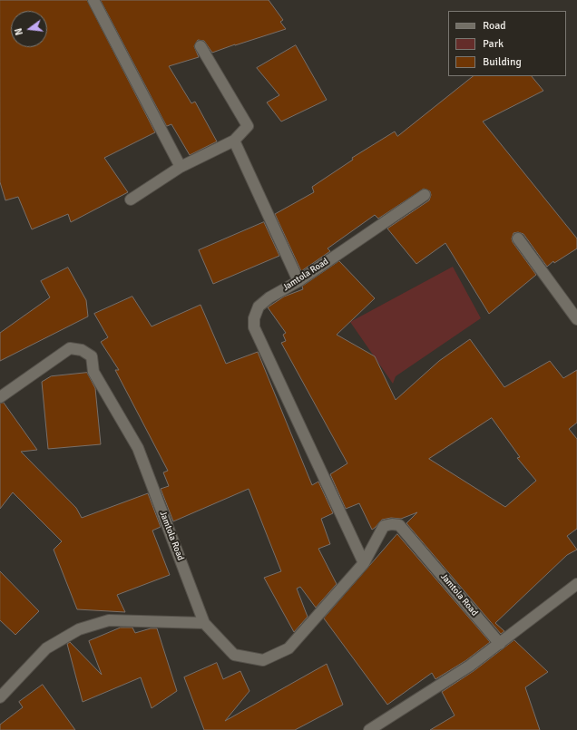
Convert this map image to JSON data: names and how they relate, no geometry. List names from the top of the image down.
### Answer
{
  "streets": {
    "street": ["Jamtola Road"]
  },
  "legend": ["Road", "Park", "Building"],
  "north": "left"
}
